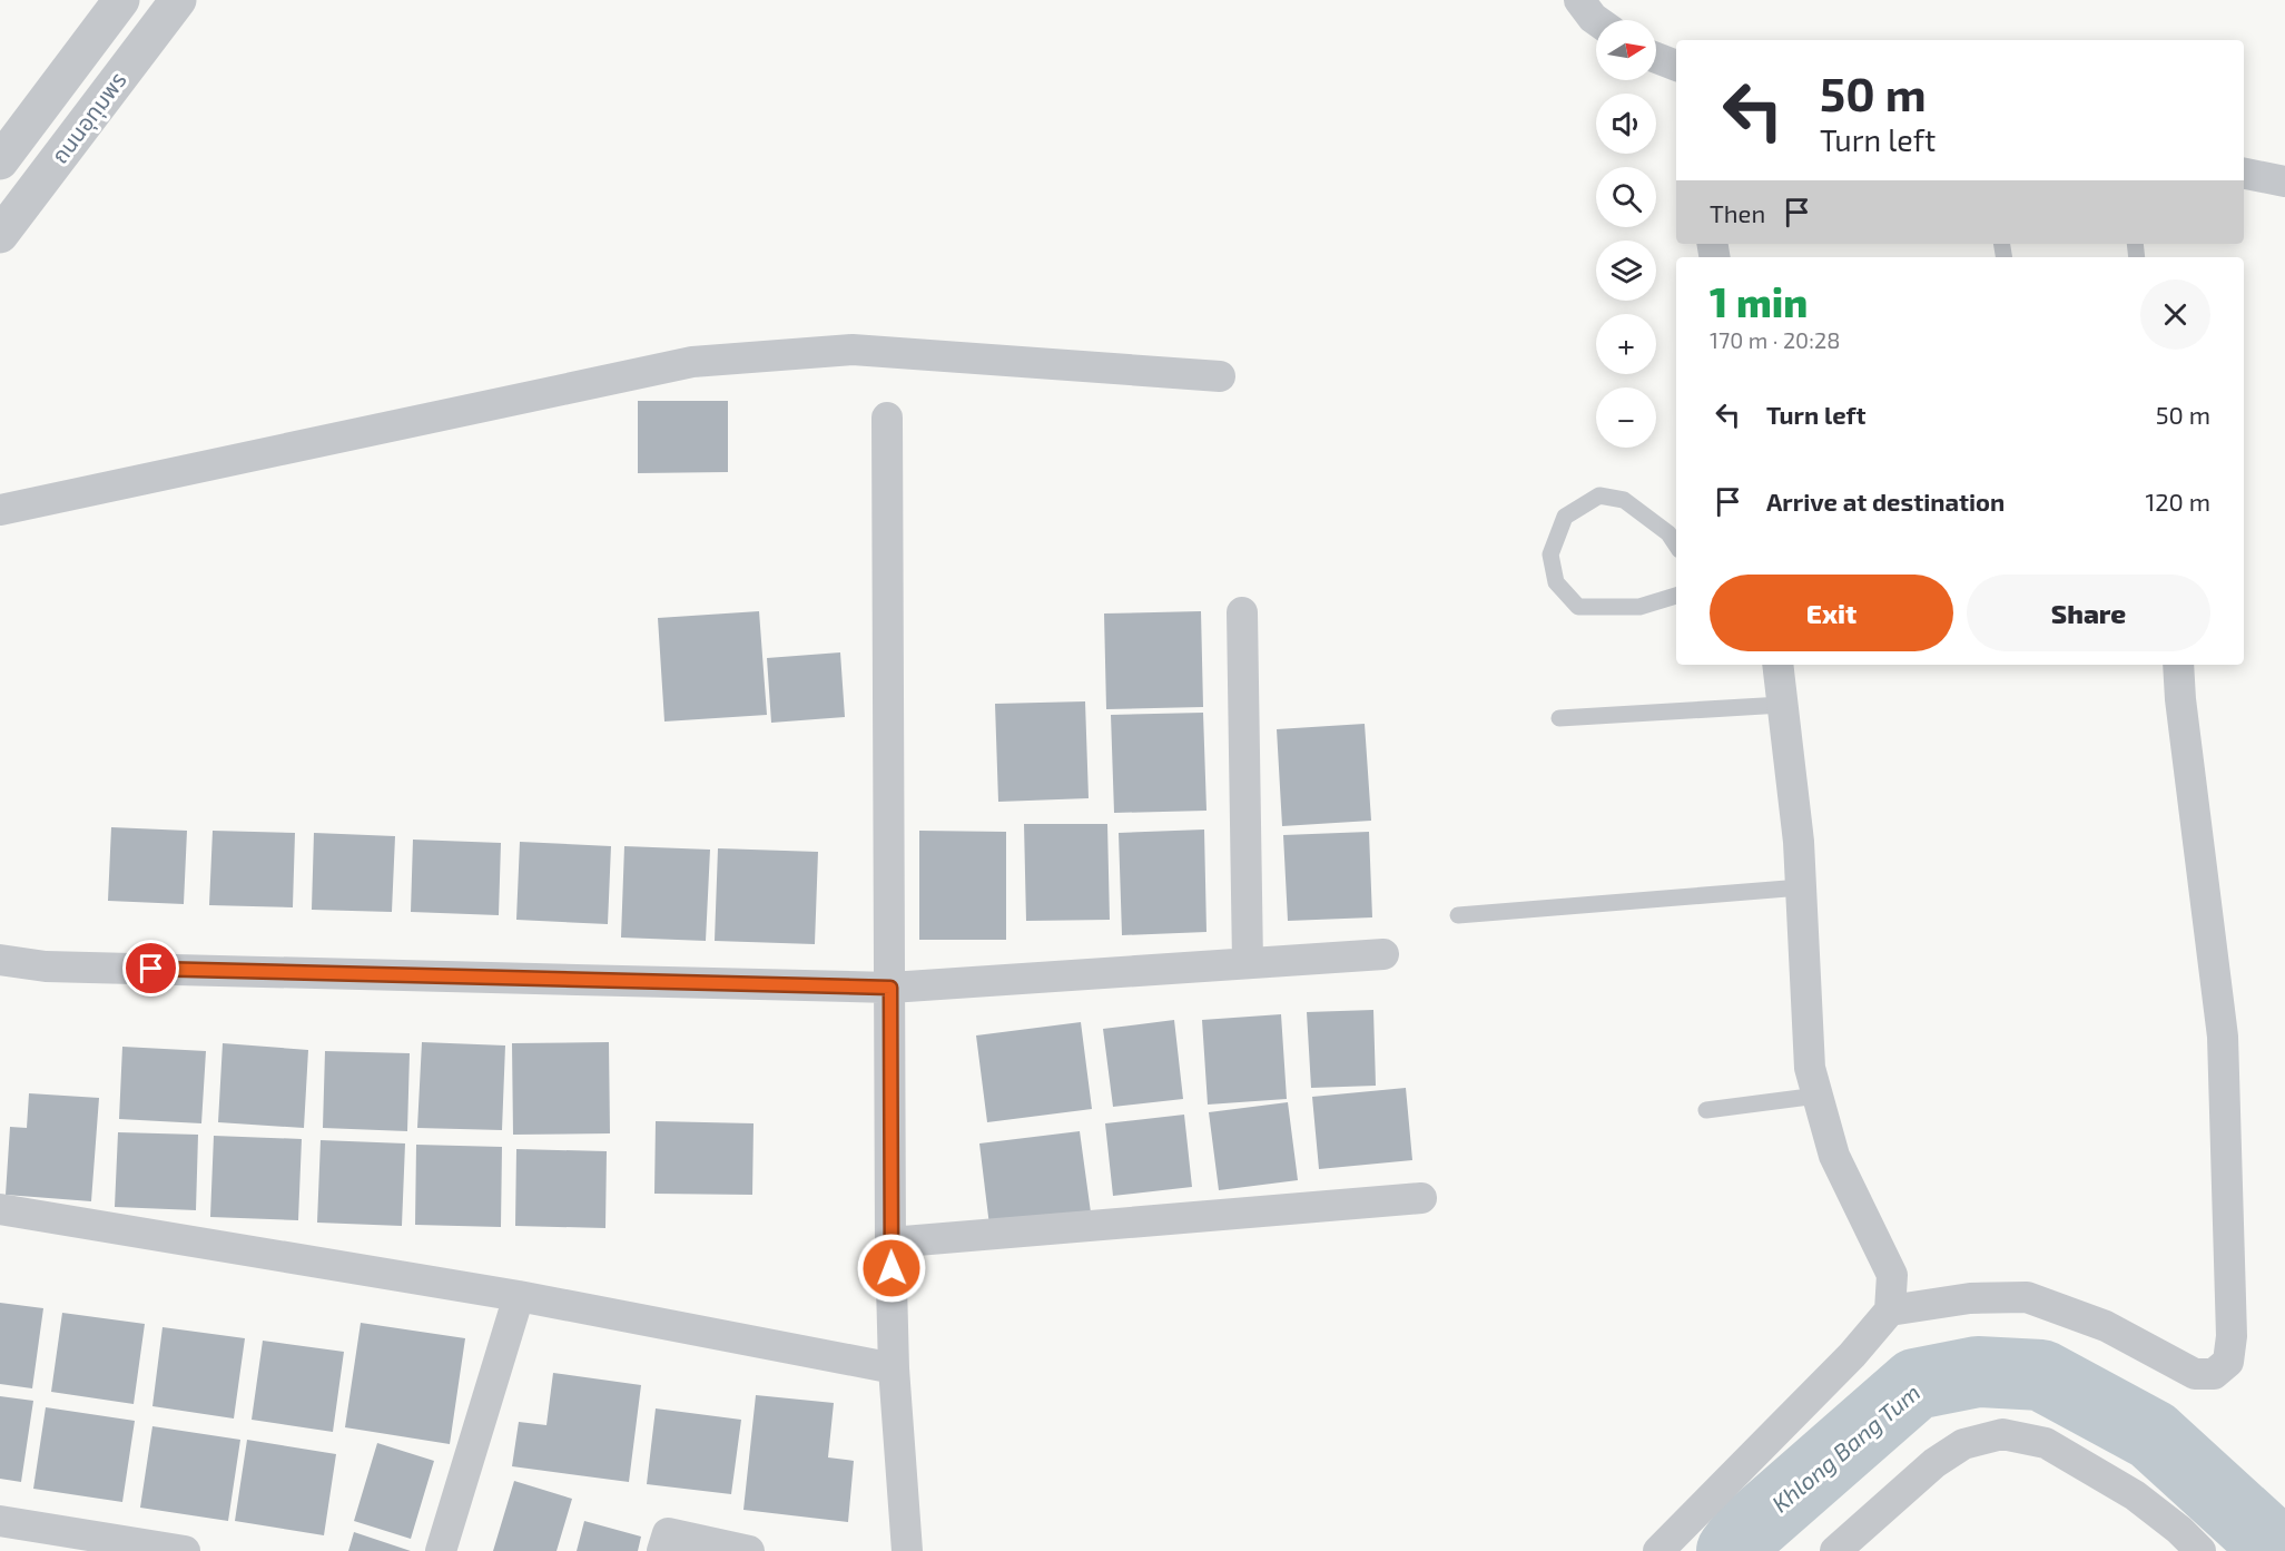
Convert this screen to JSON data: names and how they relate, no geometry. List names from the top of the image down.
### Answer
{
  "streets": {
    "street": ["ถนนอุทุมพร"]
  },
  "water": ["Khlong Bang Tum"],
  "north": "right",
  "page": {
    "map_buttons": ["+", "−"],
    "turn": ["50 m", "Turn left"],
    "then": "Then",
    "heading": ["1 min", "170 m · 20:28"],
    "list": [
      {
        "name": "Turn left",
        "value": "50 m"
      },
      {
        "name": "Arrive at destination",
        "value": "120 m"
      }
    ],
    "buttons": ["Exit", "Share"]
  }
}
